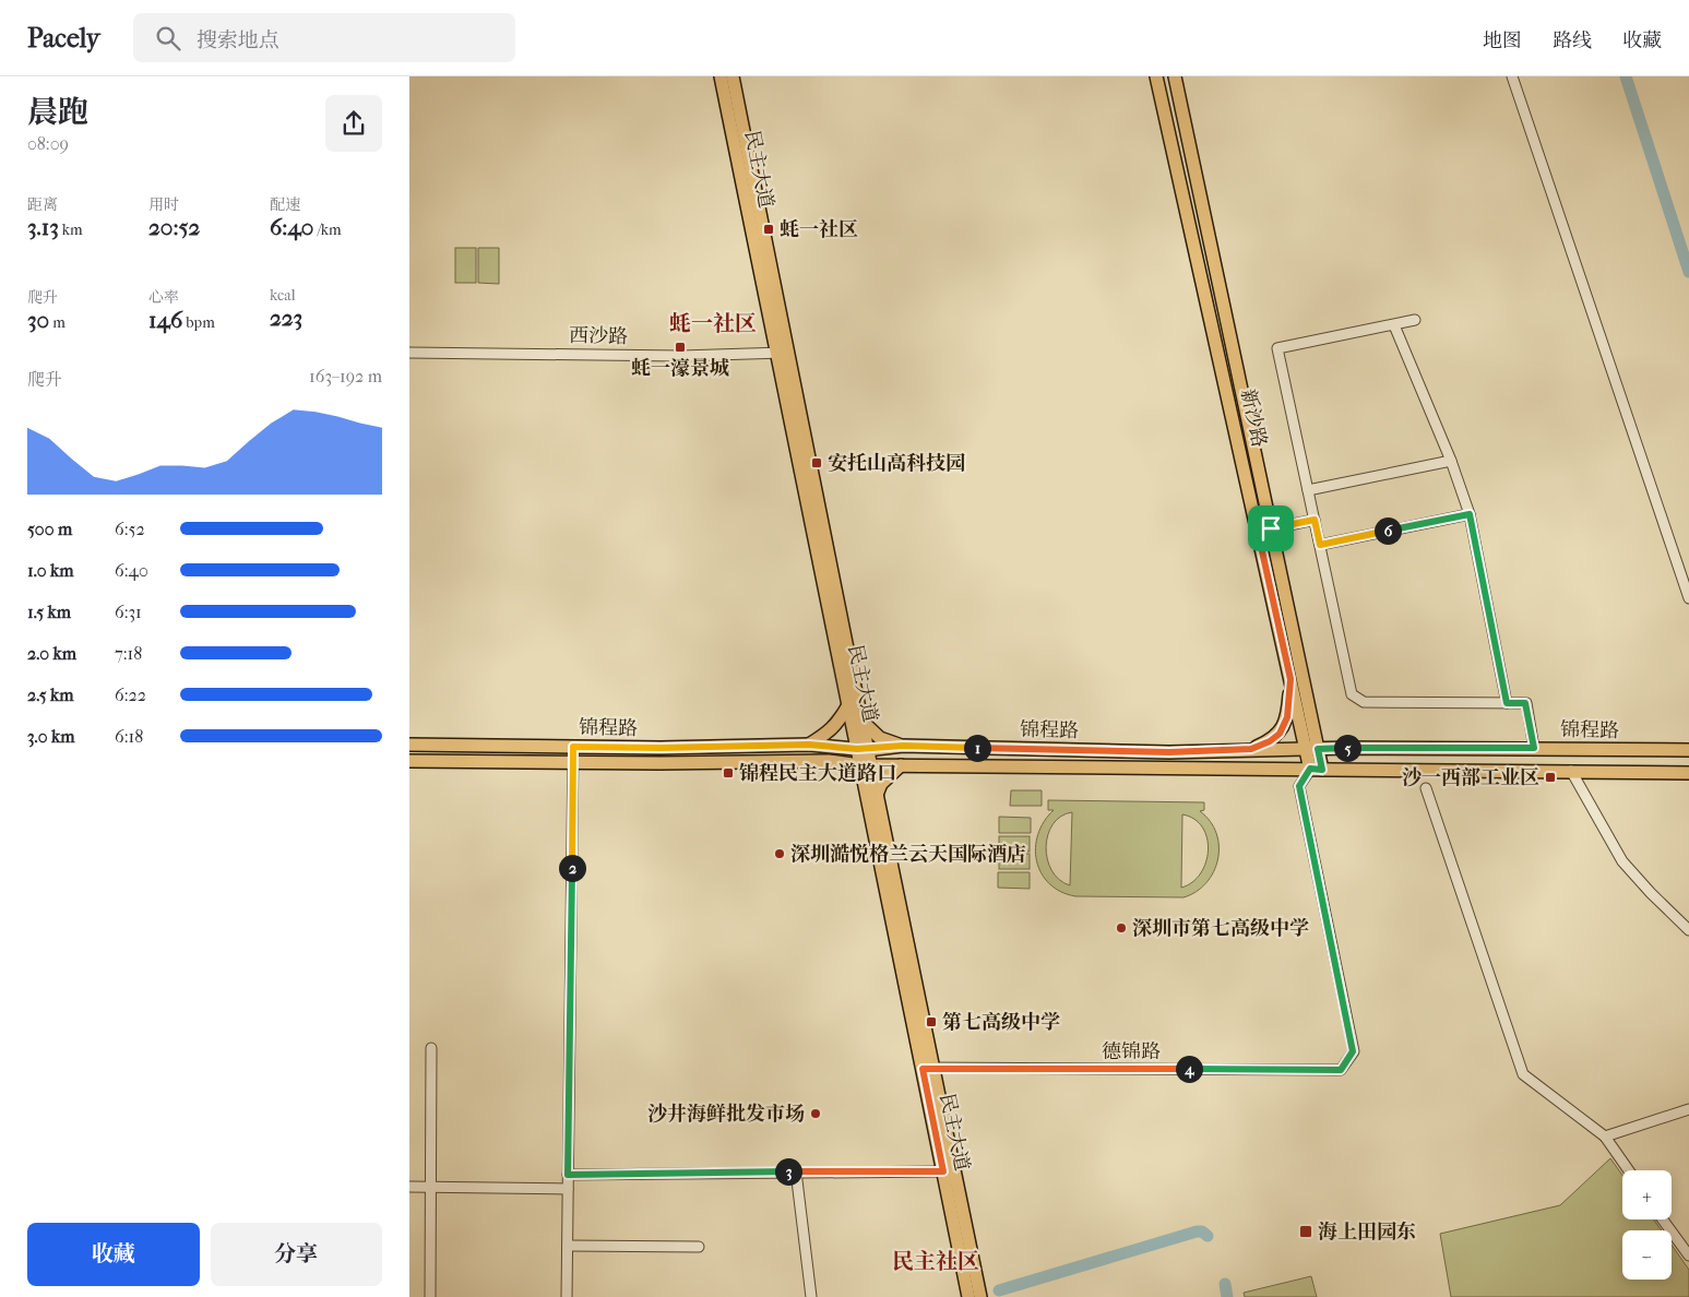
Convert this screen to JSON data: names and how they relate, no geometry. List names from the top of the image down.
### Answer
{
  "streets": {
    "main road": ["民主大道", "新沙路", "锦程路"],
    "street": ["西沙路", "德锦路"]
  },
  "crossings": [
    ["民主大道", "西沙路"],
    ["民主大道", "锦程路"],
    ["民主大道", "德锦路"],
    ["新沙路", "锦程路"],
    ["新沙路", "德锦路"],
    ["锦程路", "德锦路"]
  ],
  "districts": ["蚝一社区", "民主社区"],
  "places": {
    "transit": [
      "蚝一社区",
      "蚝一濠景城",
      "安托山高科技园",
      "锦程民主大道路口",
      "沙一西部工业区",
      "第七高级中学",
      "海上田园东"
    ],
    "other": ["深圳澔悦格兰云天国际酒店", "深圳市第七高级中学", "沙井海鲜批发市场"]
  },
  "page": {
    "header": "Pacely",
    "search": "搜索地点",
    "nav": ["地图", "路线", "收藏"],
    "heading": ["晨跑", "08:09"],
    "stats": [
      ["距离", "3.13 km"],
      ["用时", "20:52"],
      ["配速", "6:40 /km"],
      ["爬升", "30 m"],
      ["心率", "146 bpm"],
      ["kcal", "223"]
    ],
    "chart": ["爬升", "163–192 m"],
    "list": [
      {
        "name": "500 m",
        "note": "6:52"
      },
      {
        "name": "1.0 km",
        "note": "6:40"
      },
      {
        "name": "1.5 km",
        "note": "6:31"
      },
      {
        "name": "2.0 km",
        "note": "7:18"
      },
      {
        "name": "2.5 km",
        "note": "6:22"
      },
      {
        "name": "3.0 km",
        "note": "6:18"
      }
    ],
    "pins": [
      "6",
      "1",
      "5",
      "2",
      "4",
      "3"
    ],
    "map_buttons": ["+", "−"],
    "buttons": ["收藏", "分享"]
  }
}
